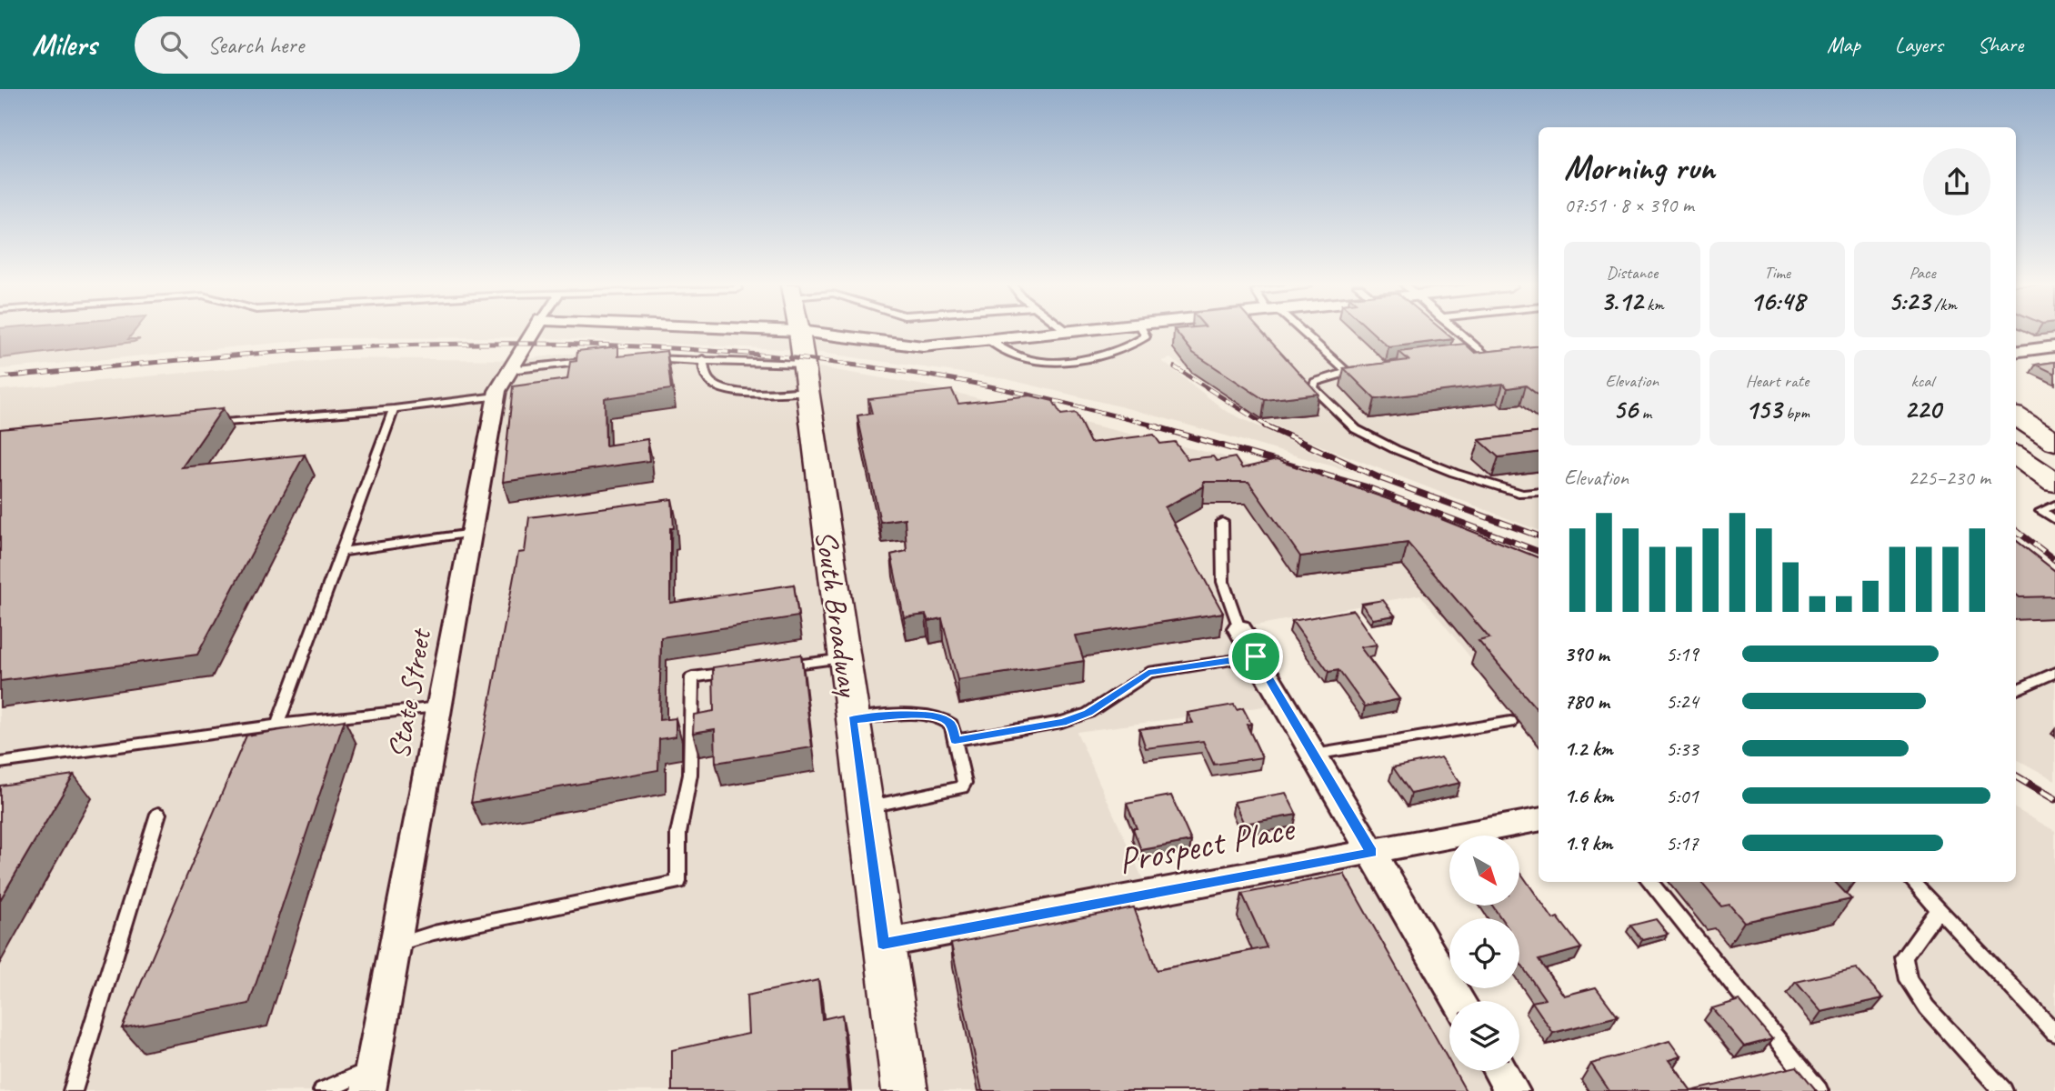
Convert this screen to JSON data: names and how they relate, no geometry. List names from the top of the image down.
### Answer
{
  "streets": {
    "street": ["South Broadway", "State Street", "Prospect Place"]
  },
  "crossings": [
    ["South Broadway", "Prospect Place"]
  ],
  "north": "bottom right",
  "page": {
    "header": "Milers",
    "search": "Search here",
    "nav": ["Map", "Layers", "Share"],
    "heading": ["Morning run", "07:51 · 8 × 390 m"],
    "stats": [
      ["Distance", "3.12 km"],
      ["Time", "16:48"],
      ["Pace", "5:23 /km"],
      ["Elevation", "56 m"],
      ["Heart rate", "153 bpm"],
      ["kcal", "220"]
    ],
    "chart": ["Elevation", "225–230 m"],
    "list": [
      {
        "name": "390 m",
        "note": "5:19"
      },
      {
        "name": "780 m",
        "note": "5:24"
      },
      {
        "name": "1.2 km",
        "note": "5:33"
      },
      {
        "name": "1.6 km",
        "note": "5:01"
      },
      {
        "name": "1.9 km",
        "note": "5:17"
      }
    ]
  }
}
